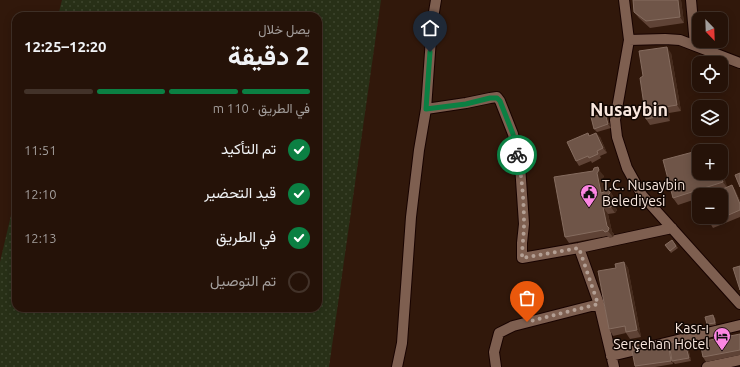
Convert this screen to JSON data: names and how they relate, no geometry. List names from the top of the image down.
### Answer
{
  "districts": ["Nusaybin"],
  "places": {
    "public building": ["T.C. Nusaybin Belediyesi"],
    "hotel": ["Kasr-ı Serçehan Hotel"]
  },
  "north": "bottom right",
  "page": {
    "map_buttons": ["+", "−"],
    "heading": ["2 دقيقة", "يصل خلال", "12:20–12:25"],
    "bar": "في الطريق · 110 m",
    "list": [
      ["تم التأكيد", "11:51"],
      ["قيد التحضير", "12:10"],
      ["في الطريق", "12:13"],
      "تم التوصيل"
    ]
  }
}
